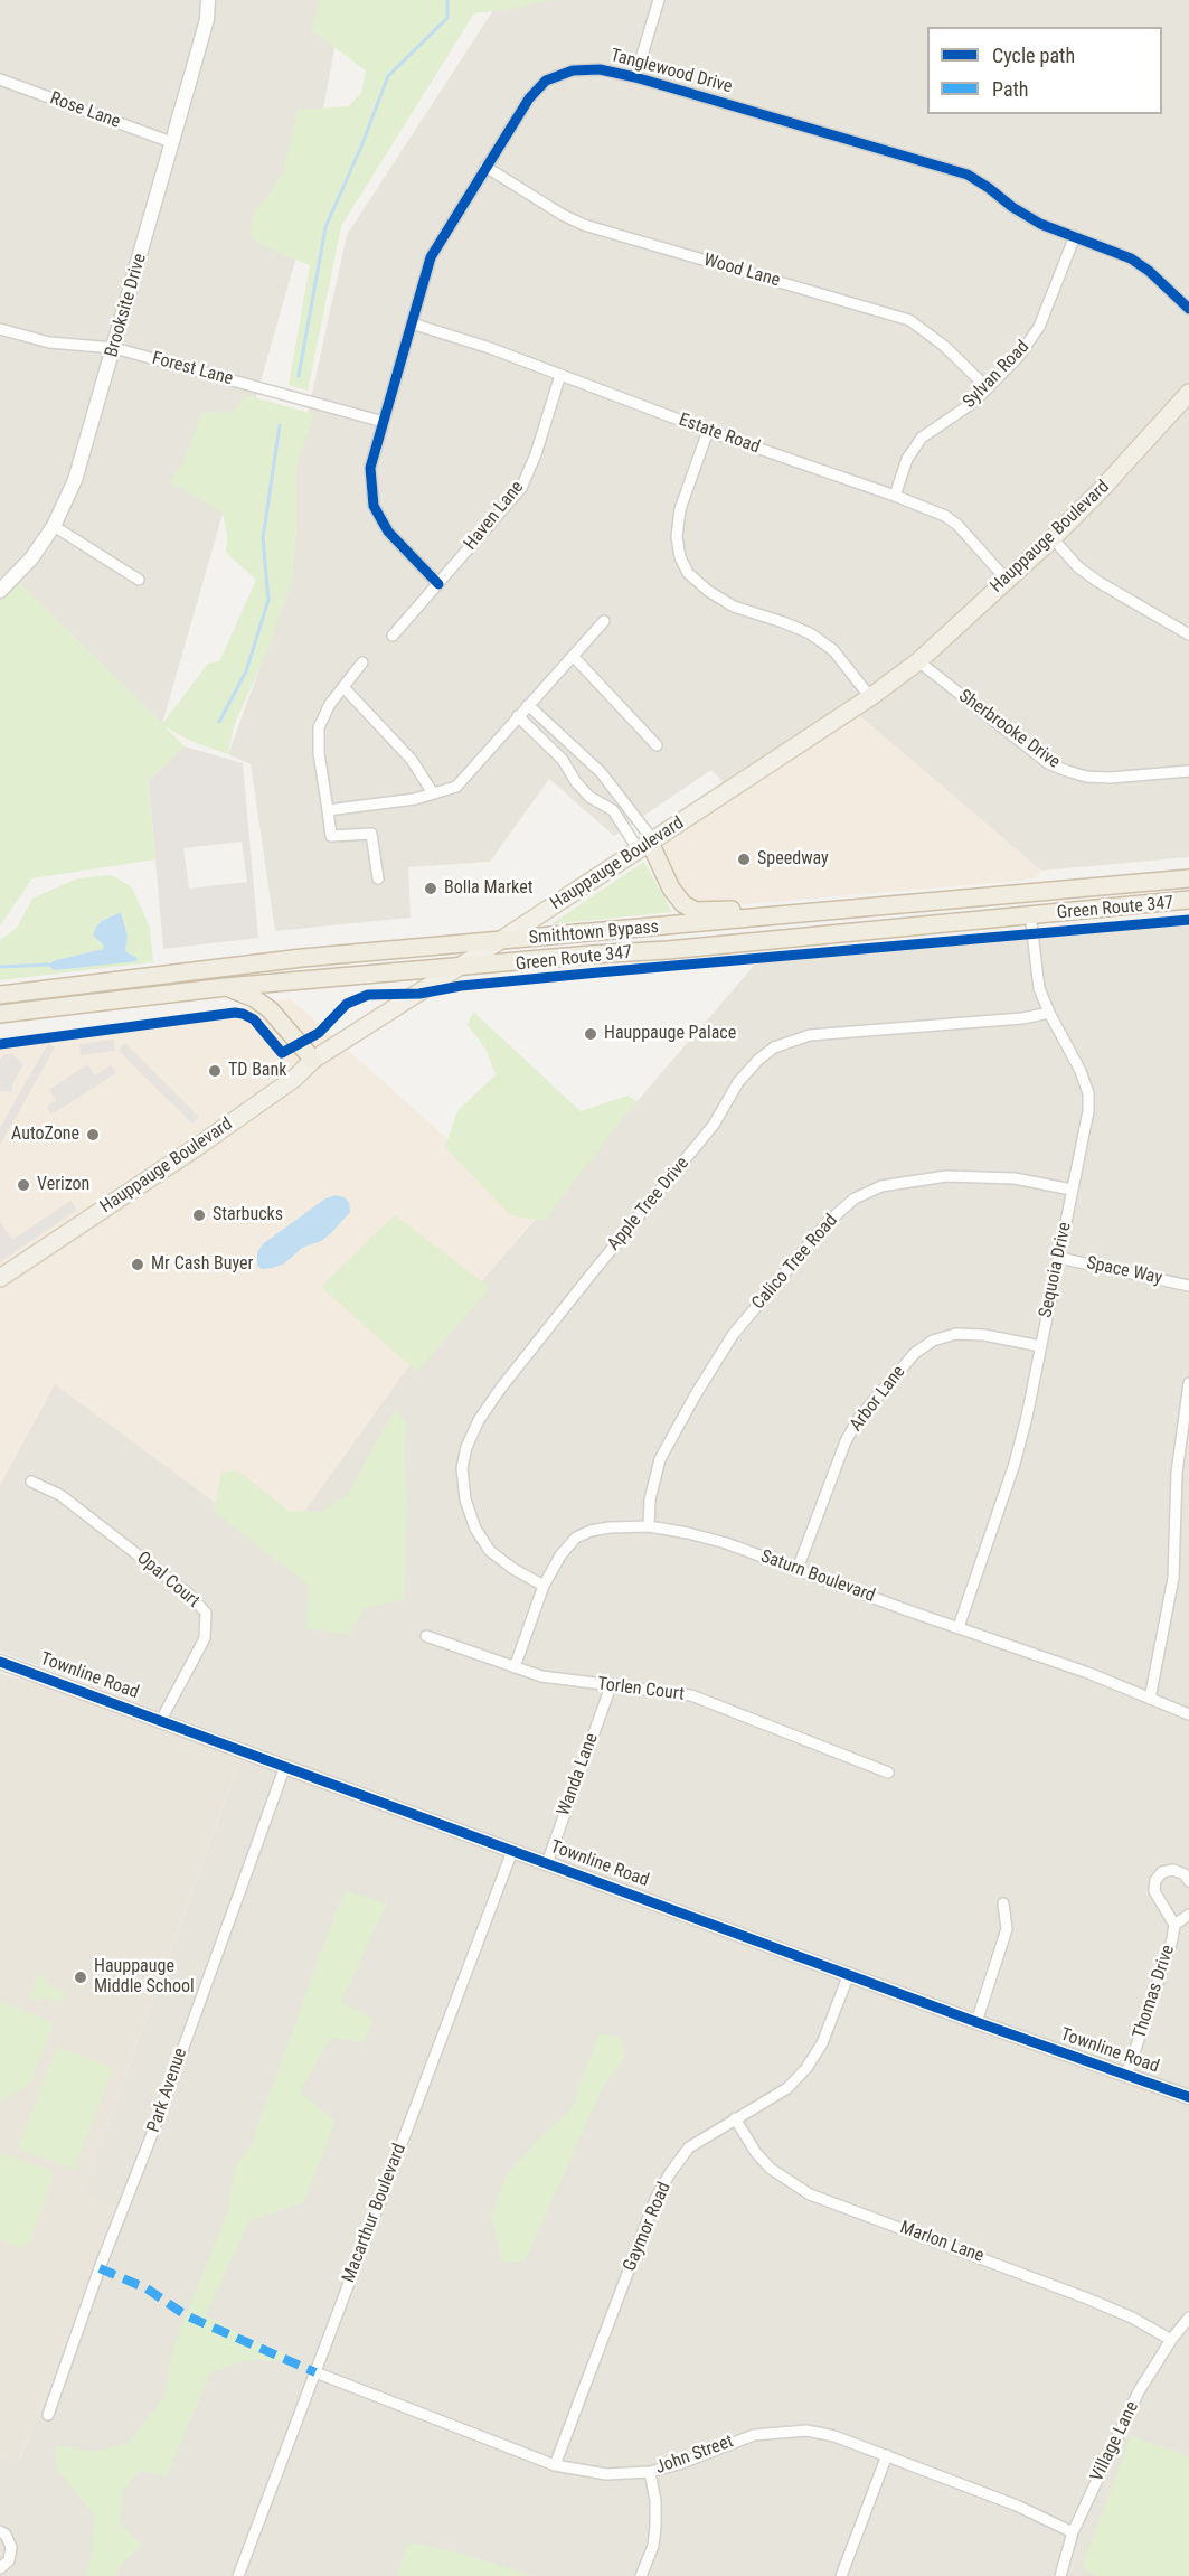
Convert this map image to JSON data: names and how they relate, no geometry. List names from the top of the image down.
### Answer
{
  "streets": {
    "highway": ["Smithtown Bypass"],
    "main road": ["Hauppauge Boulevard"],
    "street": [
      "Tanglewood Drive",
      "Rose Lane",
      "Wood Lane",
      "Brooksite Drive",
      "Forest Lane",
      "Sylvan Road",
      "Estate Road",
      "Haven Lane",
      "Sherbrooke Drive",
      "Apple Tree Drive",
      "Calico Tree Road",
      "Sequoia Drive",
      "Space Way",
      "Arbor Lane",
      "Saturn Boulevard",
      "Opal Court",
      "Townline Road",
      "Torlen Court",
      "Wanda Lane",
      "Thomas Drive",
      "Park Avenue",
      "Macarthur Boulevard",
      "Gaymor Road",
      "Marlon Lane",
      "Village Lane",
      "John Street"
    ],
    "cycle path": ["Green Route 347"]
  },
  "crossings": [
    ["Tanglewood Drive", "Wood Lane"],
    ["Tanglewood Drive", "Forest Lane"],
    ["Tanglewood Drive", "Sylvan Road"],
    ["Tanglewood Drive", "Estate Road"],
    ["Tanglewood Drive", "Haven Lane"],
    ["Rose Lane", "Brooksite Drive"],
    ["Wood Lane", "Sylvan Road"],
    ["Brooksite Drive", "Forest Lane"],
    ["Sylvan Road", "Estate Road"],
    ["Estate Road", "Haven Lane"],
    ["Estate Road", "Hauppauge Boulevard"],
    ["Hauppauge Boulevard", "Sherbrooke Drive"],
    ["Hauppauge Boulevard", "Smithtown Bypass"],
    ["Smithtown Bypass", "Sequoia Drive"],
    ["Apple Tree Drive", "Sequoia Drive"],
    ["Apple Tree Drive", "Saturn Boulevard"],
    ["Calico Tree Road", "Sequoia Drive"],
    ["Calico Tree Road", "Saturn Boulevard"],
    ["Sequoia Drive", "Space Way"],
    ["Sequoia Drive", "Arbor Lane"],
    ["Sequoia Drive", "Saturn Boulevard"],
    ["Arbor Lane", "Saturn Boulevard"],
    ["Saturn Boulevard", "Torlen Court"],
    ["Opal Court", "Townline Road"],
    ["Townline Road", "Wanda Lane"],
    ["Townline Road", "Thomas Drive"],
    ["Townline Road", "Park Avenue"],
    ["Townline Road", "Macarthur Boulevard"],
    ["Townline Road", "Gaymor Road"],
    ["Torlen Court", "Wanda Lane"],
    ["Macarthur Boulevard", "John Street"],
    ["Gaymor Road", "Marlon Lane"],
    ["Gaymor Road", "John Street"],
    ["Marlon Lane", "Village Lane"],
    ["Village Lane", "John Street"]
  ],
  "places": [
    "Speedway",
    "Bolla Market",
    "Hauppauge Palace",
    "TD Bank",
    "AutoZone",
    "Verizon",
    "Starbucks",
    "Mr Cash Buyer",
    "Hauppauge Middle School"
  ],
  "legend": ["Cycle path", "Path"]
}
